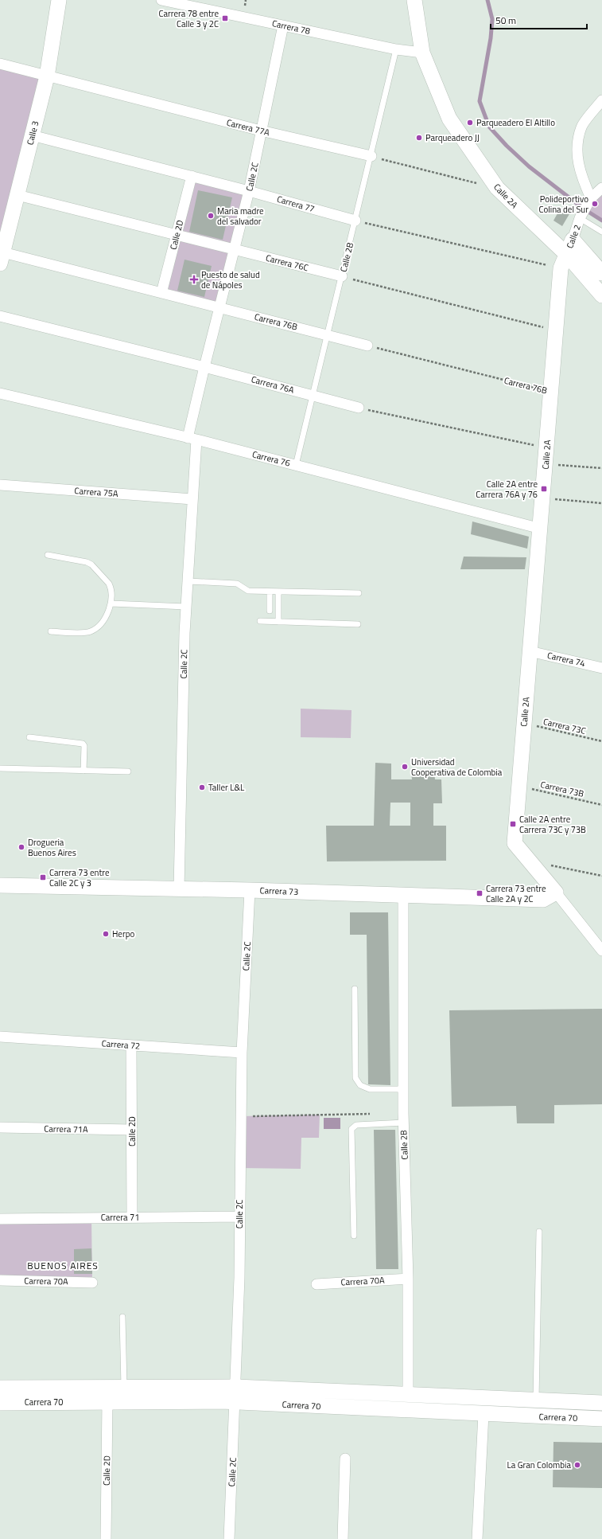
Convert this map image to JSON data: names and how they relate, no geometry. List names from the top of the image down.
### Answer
{
  "streets": {
    "street": [
      "Carrera 78",
      "Carrera 77A",
      "Calle 3",
      "Calle 2C",
      "Calle 2A",
      "Carrera 77",
      "Calle 2D",
      "Calle 2",
      "Calle 2B",
      "Carrera 76C",
      "Carrera 76B",
      "Carrera 76A",
      "Carrera 76",
      "Carrera 75A",
      "Carrera 74",
      "Carrera 73",
      "Carrera 72",
      "Carrera 71A",
      "Carrera 71",
      "Carrera 70A",
      "Carrera 70"
    ],
    "path": ["Carrera 73C", "Carrera 73B"]
  },
  "crossings": [
    ["Carrera 78", "Calle 2C"],
    ["Carrera 78", "Calle 2A"],
    ["Carrera 78", "Calle 2B"],
    ["Carrera 77A", "Calle 3"],
    ["Carrera 77A", "Calle 2C"],
    ["Carrera 77A", "Calle 2B"],
    ["Calle 3", "Carrera 77"],
    ["Calle 3", "Carrera 76C"],
    ["Calle 3", "Carrera 76B"],
    ["Calle 2C", "Carrera 77"],
    ["Calle 2C", "Carrera 76C"],
    ["Calle 2C", "Carrera 76B"],
    ["Calle 2C", "Carrera 76A"],
    ["Calle 2C", "Carrera 76"],
    ["Calle 2C", "Carrera 75A"],
    ["Calle 2C", "Carrera 73"],
    ["Calle 2C", "Carrera 72"],
    ["Calle 2C", "Carrera 71"],
    ["Calle 2C", "Carrera 70"],
    ["Calle 2A", "Calle 2"],
    ["Calle 2A", "Carrera 76B"],
    ["Calle 2A", "Carrera 76"],
    ["Calle 2A", "Carrera 74"],
    ["Calle 2A", "Carrera 73C"],
    ["Calle 2A", "Carrera 73B"],
    ["Calle 2A", "Carrera 73"],
    ["Carrera 77", "Calle 2D"],
    ["Carrera 77", "Calle 2B"],
    ["Calle 2D", "Carrera 76C"],
    ["Calle 2D", "Carrera 76B"],
    ["Calle 2D", "Carrera 72"],
    ["Calle 2D", "Carrera 71A"],
    ["Calle 2D", "Carrera 71"],
    ["Calle 2D", "Carrera 70"],
    ["Calle 2B", "Carrera 76C"],
    ["Calle 2B", "Carrera 76B"],
    ["Calle 2B", "Carrera 76A"],
    ["Calle 2B", "Carrera 76"],
    ["Calle 2B", "Carrera 73"],
    ["Calle 2B", "Carrera 70A"],
    ["Calle 2B", "Carrera 70"]
  ],
  "districts": ["BUENOS AIRES"],
  "places": {
    "transit": [
      "Carrera 78 entre Calle 3 y 2C",
      "Calle 2A entre Carrera 76A y 76",
      "Calle 2A entre Carrera 73C y 73B",
      "Carrera 73 entre Calle 2C y 3",
      "Carrera 73 entre Calle 2A y 2C"
    ],
    "other": [
      "Parqueadero El Altillo",
      "Parqueadero JJ",
      "Polideportivo Colina del Sur",
      "Maria madre del salvador",
      "Universidad Cooperativa de Colombia",
      "Taller L&L",
      "Drogueria Buenos Aires",
      "Herpo",
      "La Gran Colombia"
    ],
    "health": ["Puesto de salud de Nápoles"]
  },
  "scale_bar": "50 m"
}
